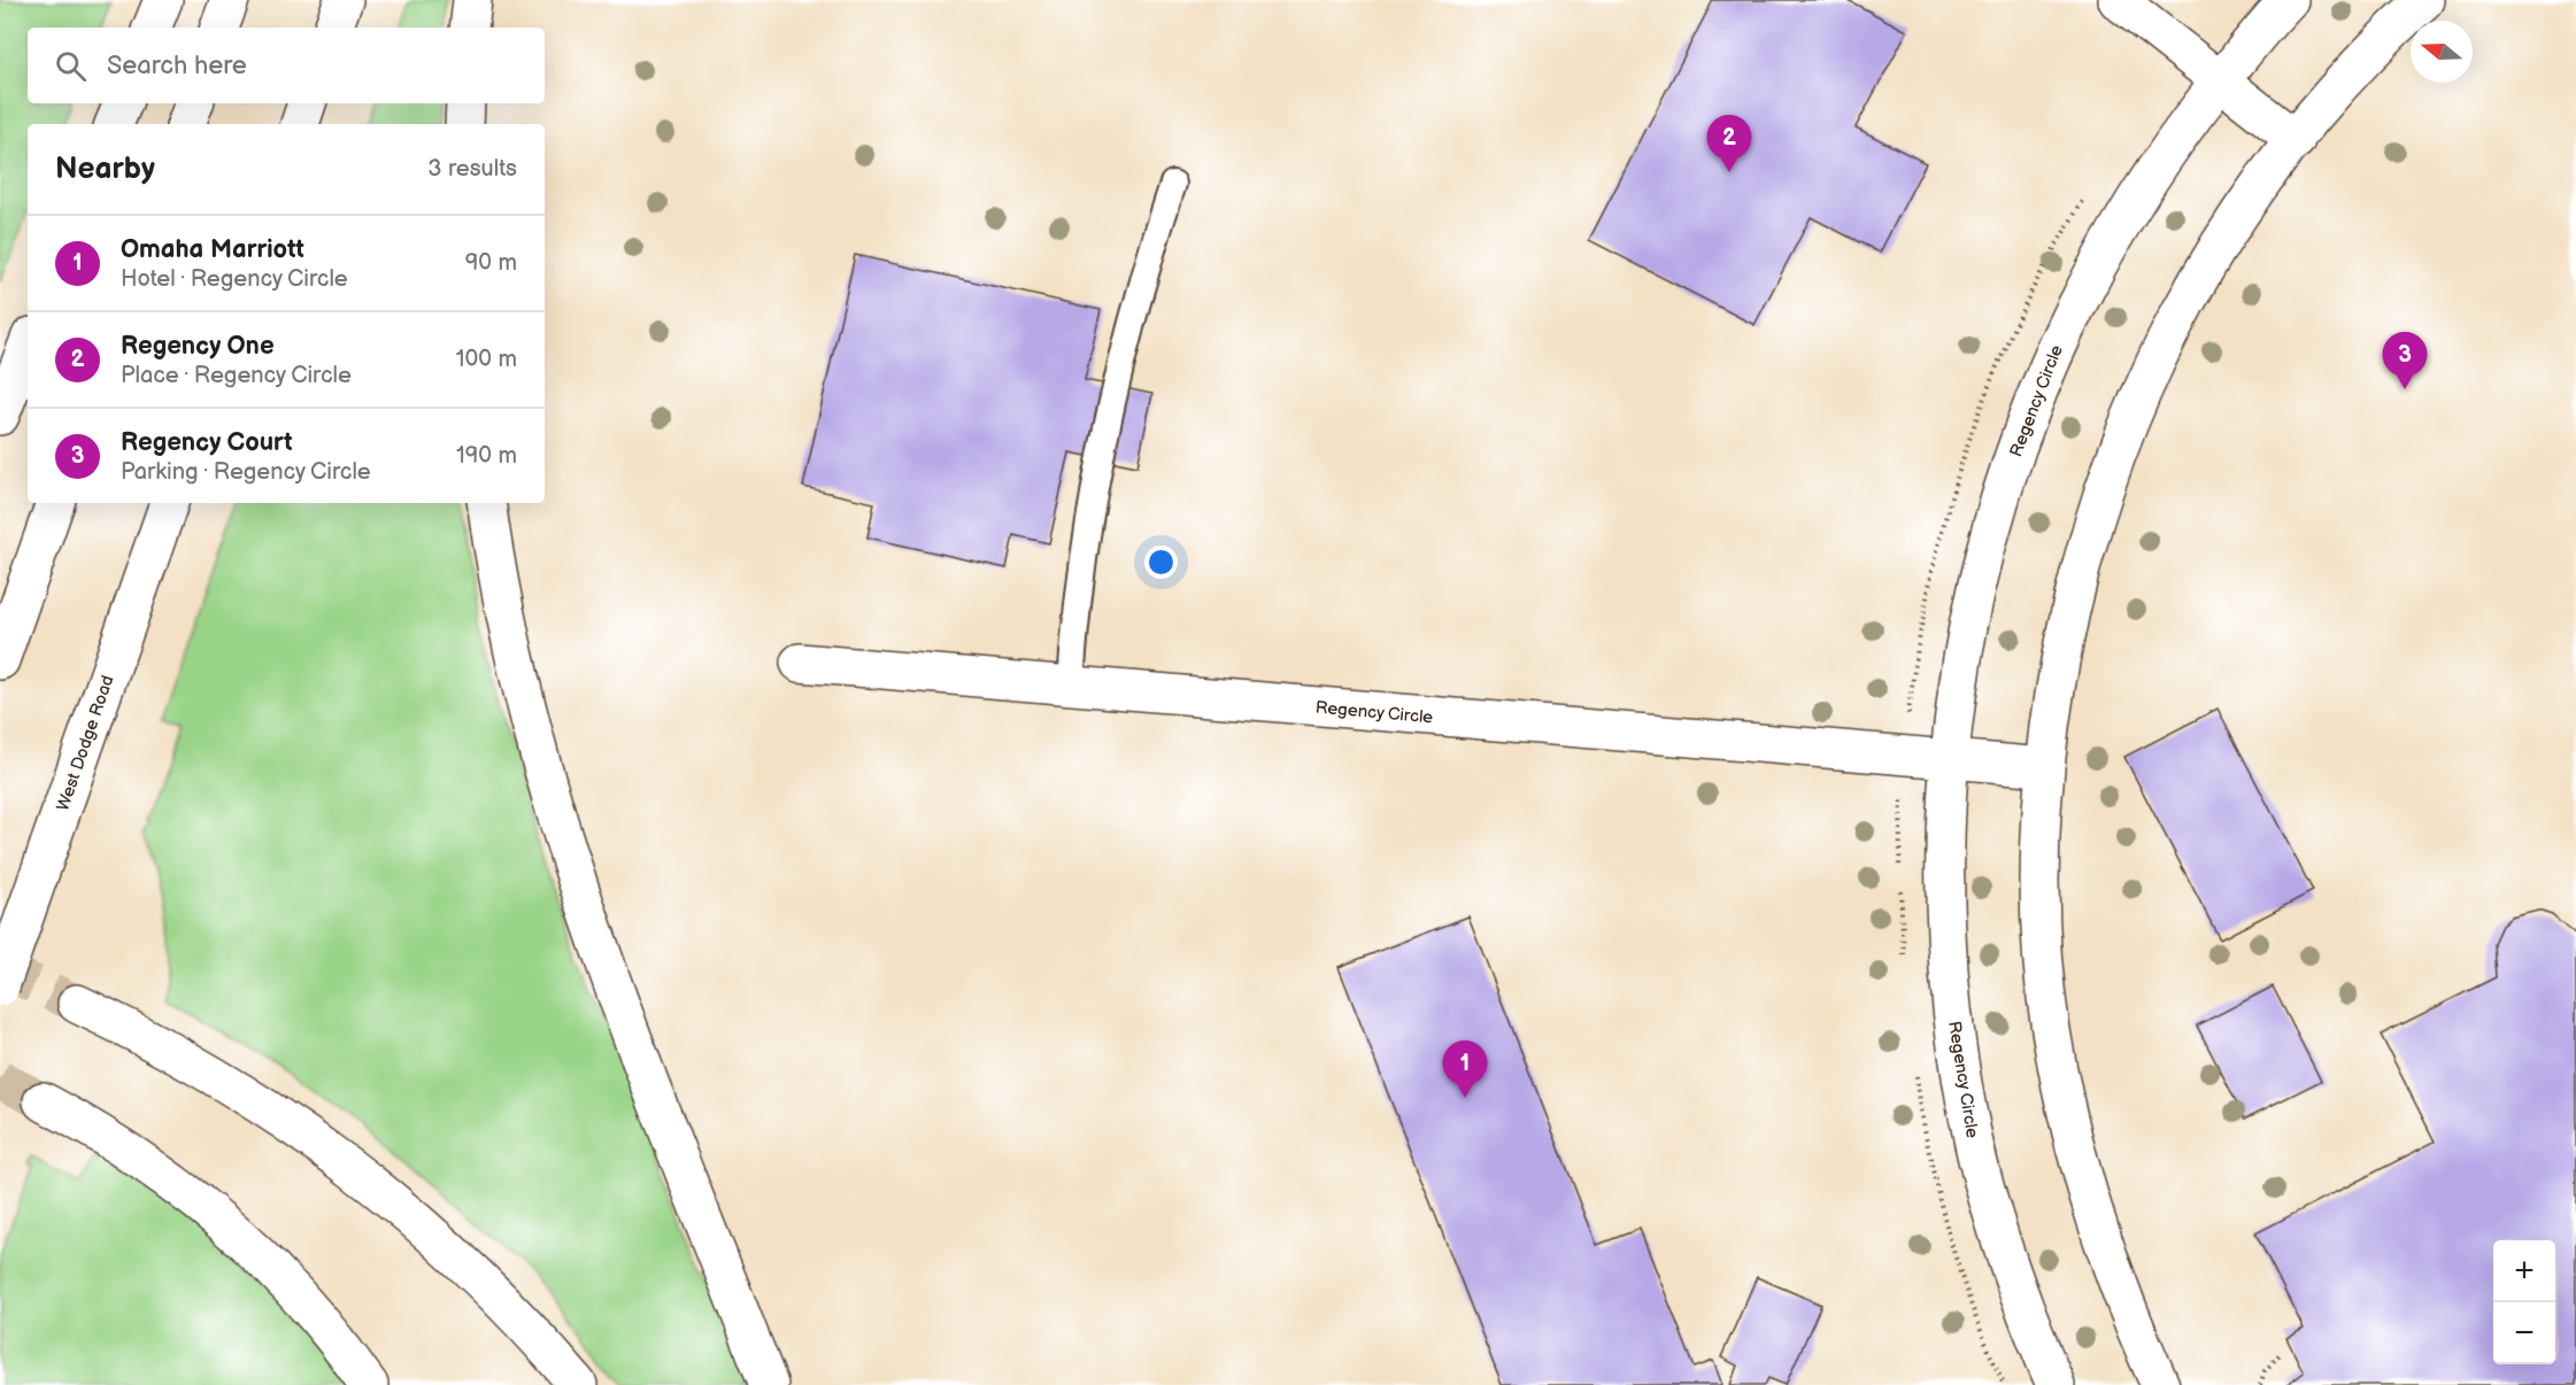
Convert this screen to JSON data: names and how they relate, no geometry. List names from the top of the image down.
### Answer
{
  "streets": {
    "main road": ["Regency Circle", "West Dodge Road"]
  },
  "north": "left",
  "page": {
    "search": "Search here",
    "pins": ["2", "3", "1"],
    "heading": ["Nearby", "3 results"],
    "list": [
      {
        "mark": "1",
        "name": "Omaha Marriott",
        "note": "Hotel · Regency Circle",
        "value": "90 m"
      },
      {
        "mark": "2",
        "name": "Regency One",
        "note": "Place · Regency Circle",
        "value": "100 m"
      },
      {
        "mark": "3",
        "name": "Regency Court",
        "note": "Parking · Regency Circle",
        "value": "190 m"
      }
    ],
    "map_buttons": ["+", "−"]
  }
}
